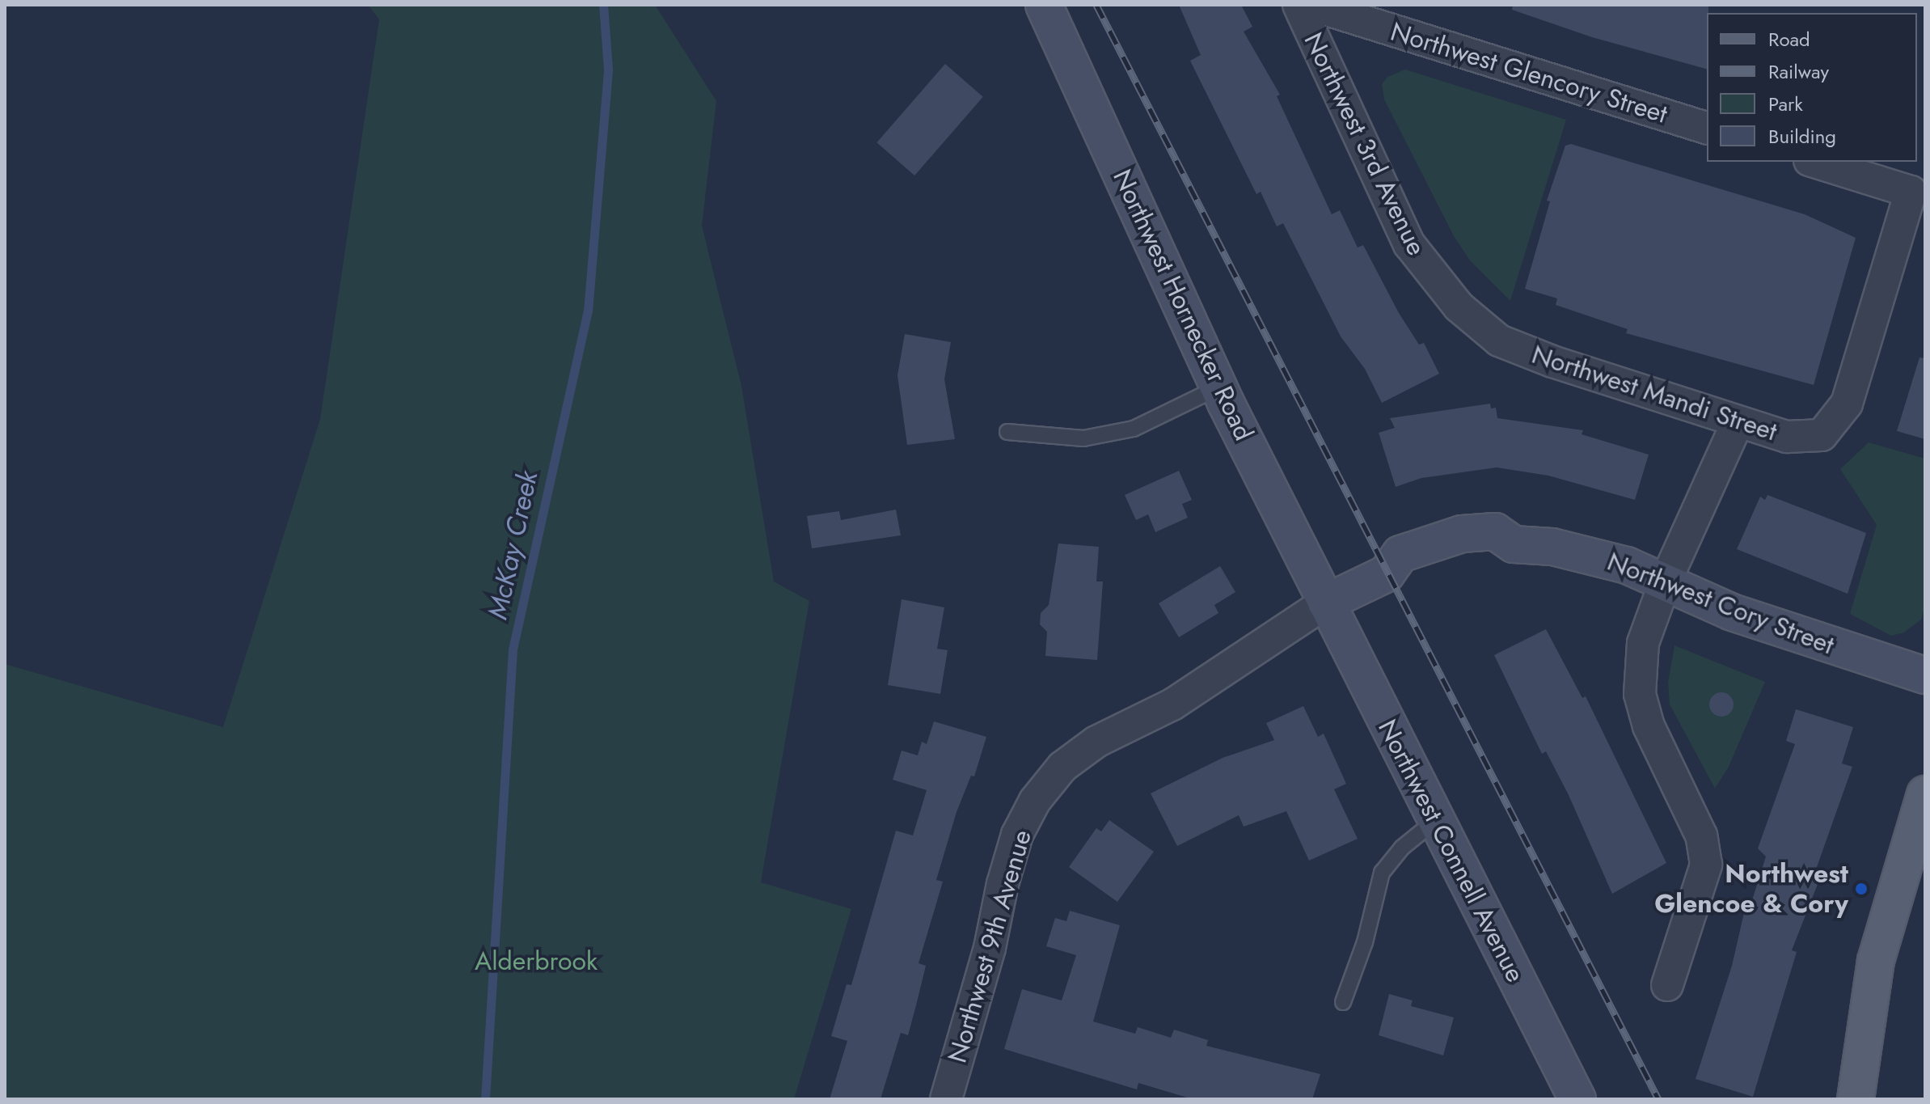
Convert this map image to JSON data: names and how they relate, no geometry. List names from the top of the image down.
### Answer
{
  "streets": {
    "street": [
      "Northwest Glencory Street",
      "Northwest 3rd Avenue",
      "Northwest Hornecker Road",
      "Northwest Mandi Street",
      "Northwest Cory Street",
      "Northwest Connell Avenue",
      "Northwest 9th Avenue"
    ]
  },
  "crossings": [
    ["Northwest 3rd Avenue", "Northwest Mandi Street"],
    ["Northwest Hornecker Road", "Northwest Cory Street"],
    ["Northwest Hornecker Road", "Northwest Connell Avenue"],
    ["Northwest Hornecker Road", "Northwest 9th Avenue"],
    ["Northwest Cory Street", "Northwest Connell Avenue"],
    ["Northwest Cory Street", "Northwest 9th Avenue"],
    ["Northwest Connell Avenue", "Northwest 9th Avenue"]
  ],
  "water": ["McKay Creek"],
  "parks": ["Alderbrook"],
  "places": ["Northwest Glencoe & Cory"],
  "legend": [
    "Road",
    "Railway",
    "Park",
    "Building"
  ]
}
